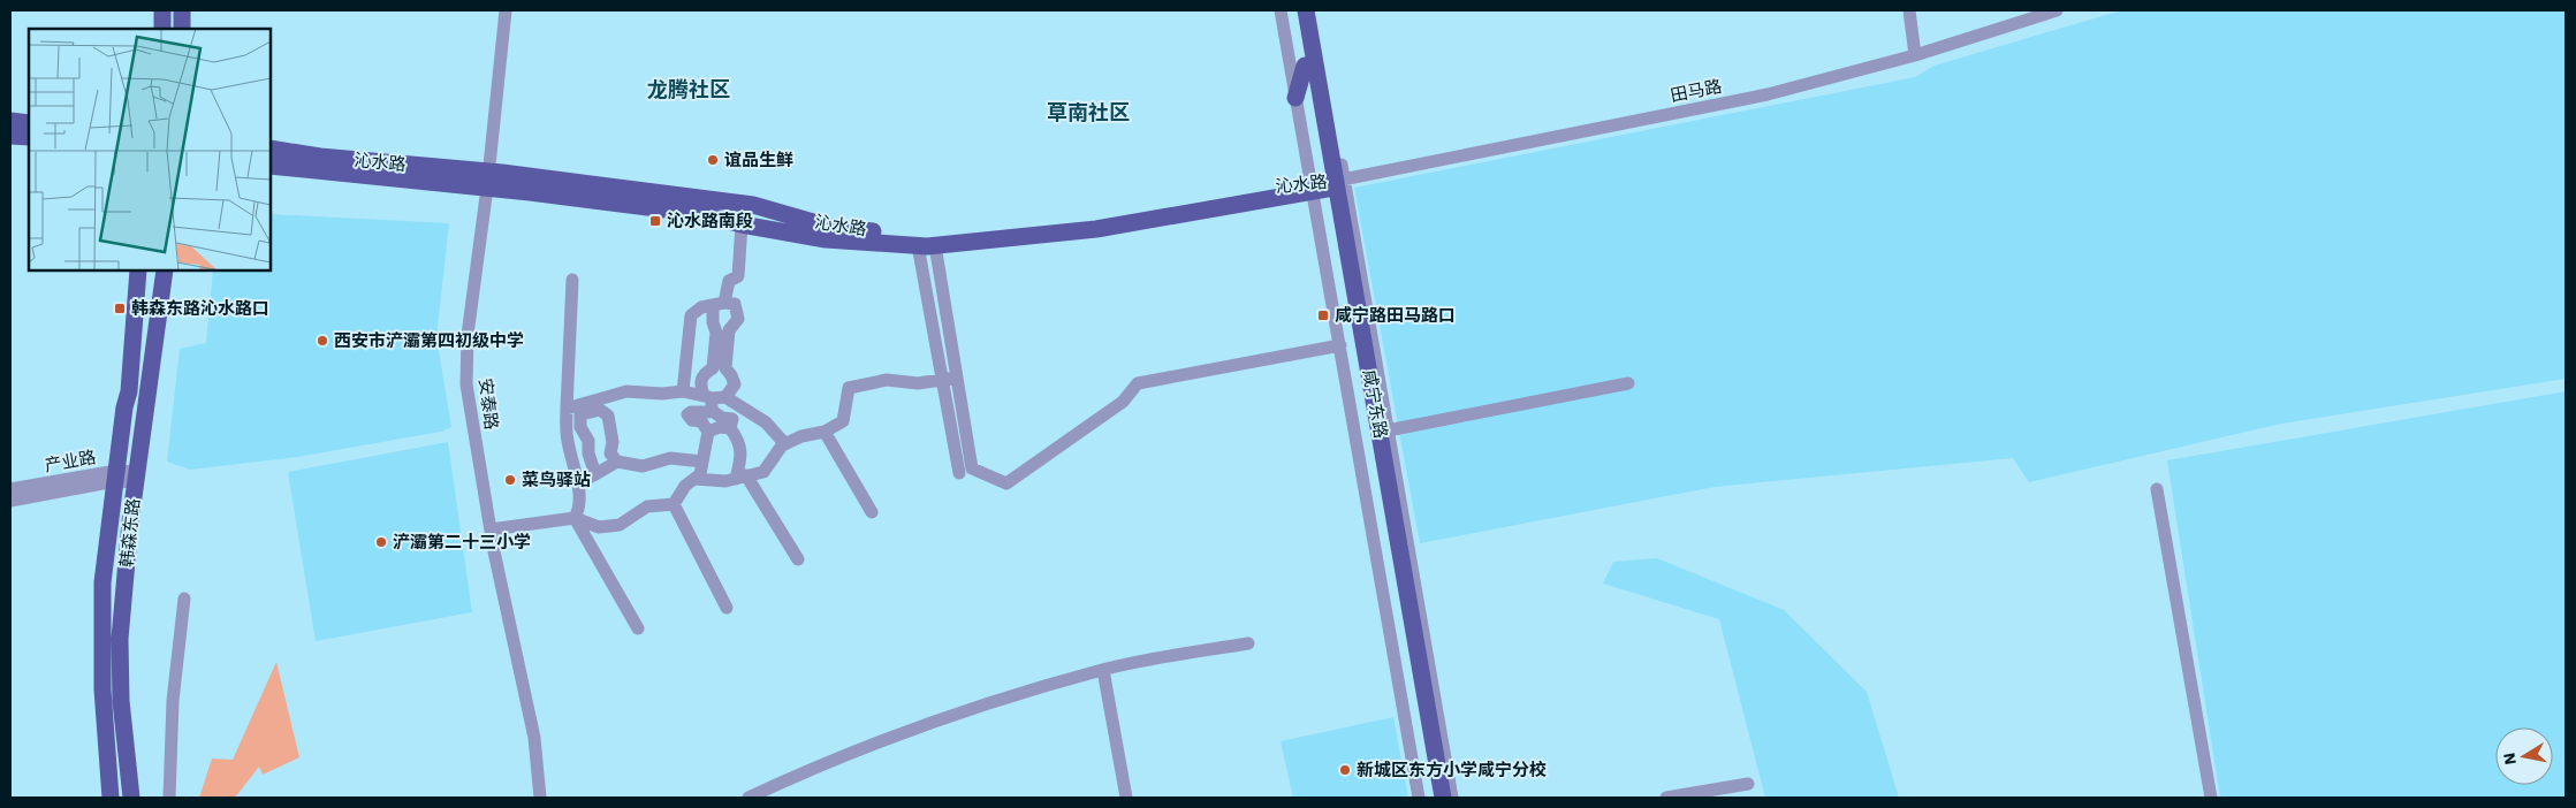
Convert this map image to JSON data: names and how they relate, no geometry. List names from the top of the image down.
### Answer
{
  "streets": {
    "main road": ["沁水路", "咸宁东路", "韩森东路"],
    "street": ["田马路", "安泰路", "产业路"]
  },
  "crossings": [
    ["田马路", "沁水路"],
    ["田马路", "咸宁东路"],
    ["沁水路", "安泰路"],
    ["沁水路", "咸宁东路"],
    ["产业路", "韩森东路"]
  ],
  "districts": ["龙腾社区", "草南社区"],
  "places": {
    "other": [
      "谊品生鲜",
      "西安市浐灞第四初级中学",
      "菜鸟驿站",
      "浐灞第二十三小学",
      "新城区东方小学咸宁分校"
    ],
    "transit": ["沁水路南段", "韩森东路沁水路口", "咸宁路田马路口"]
  },
  "north": "left"
}
